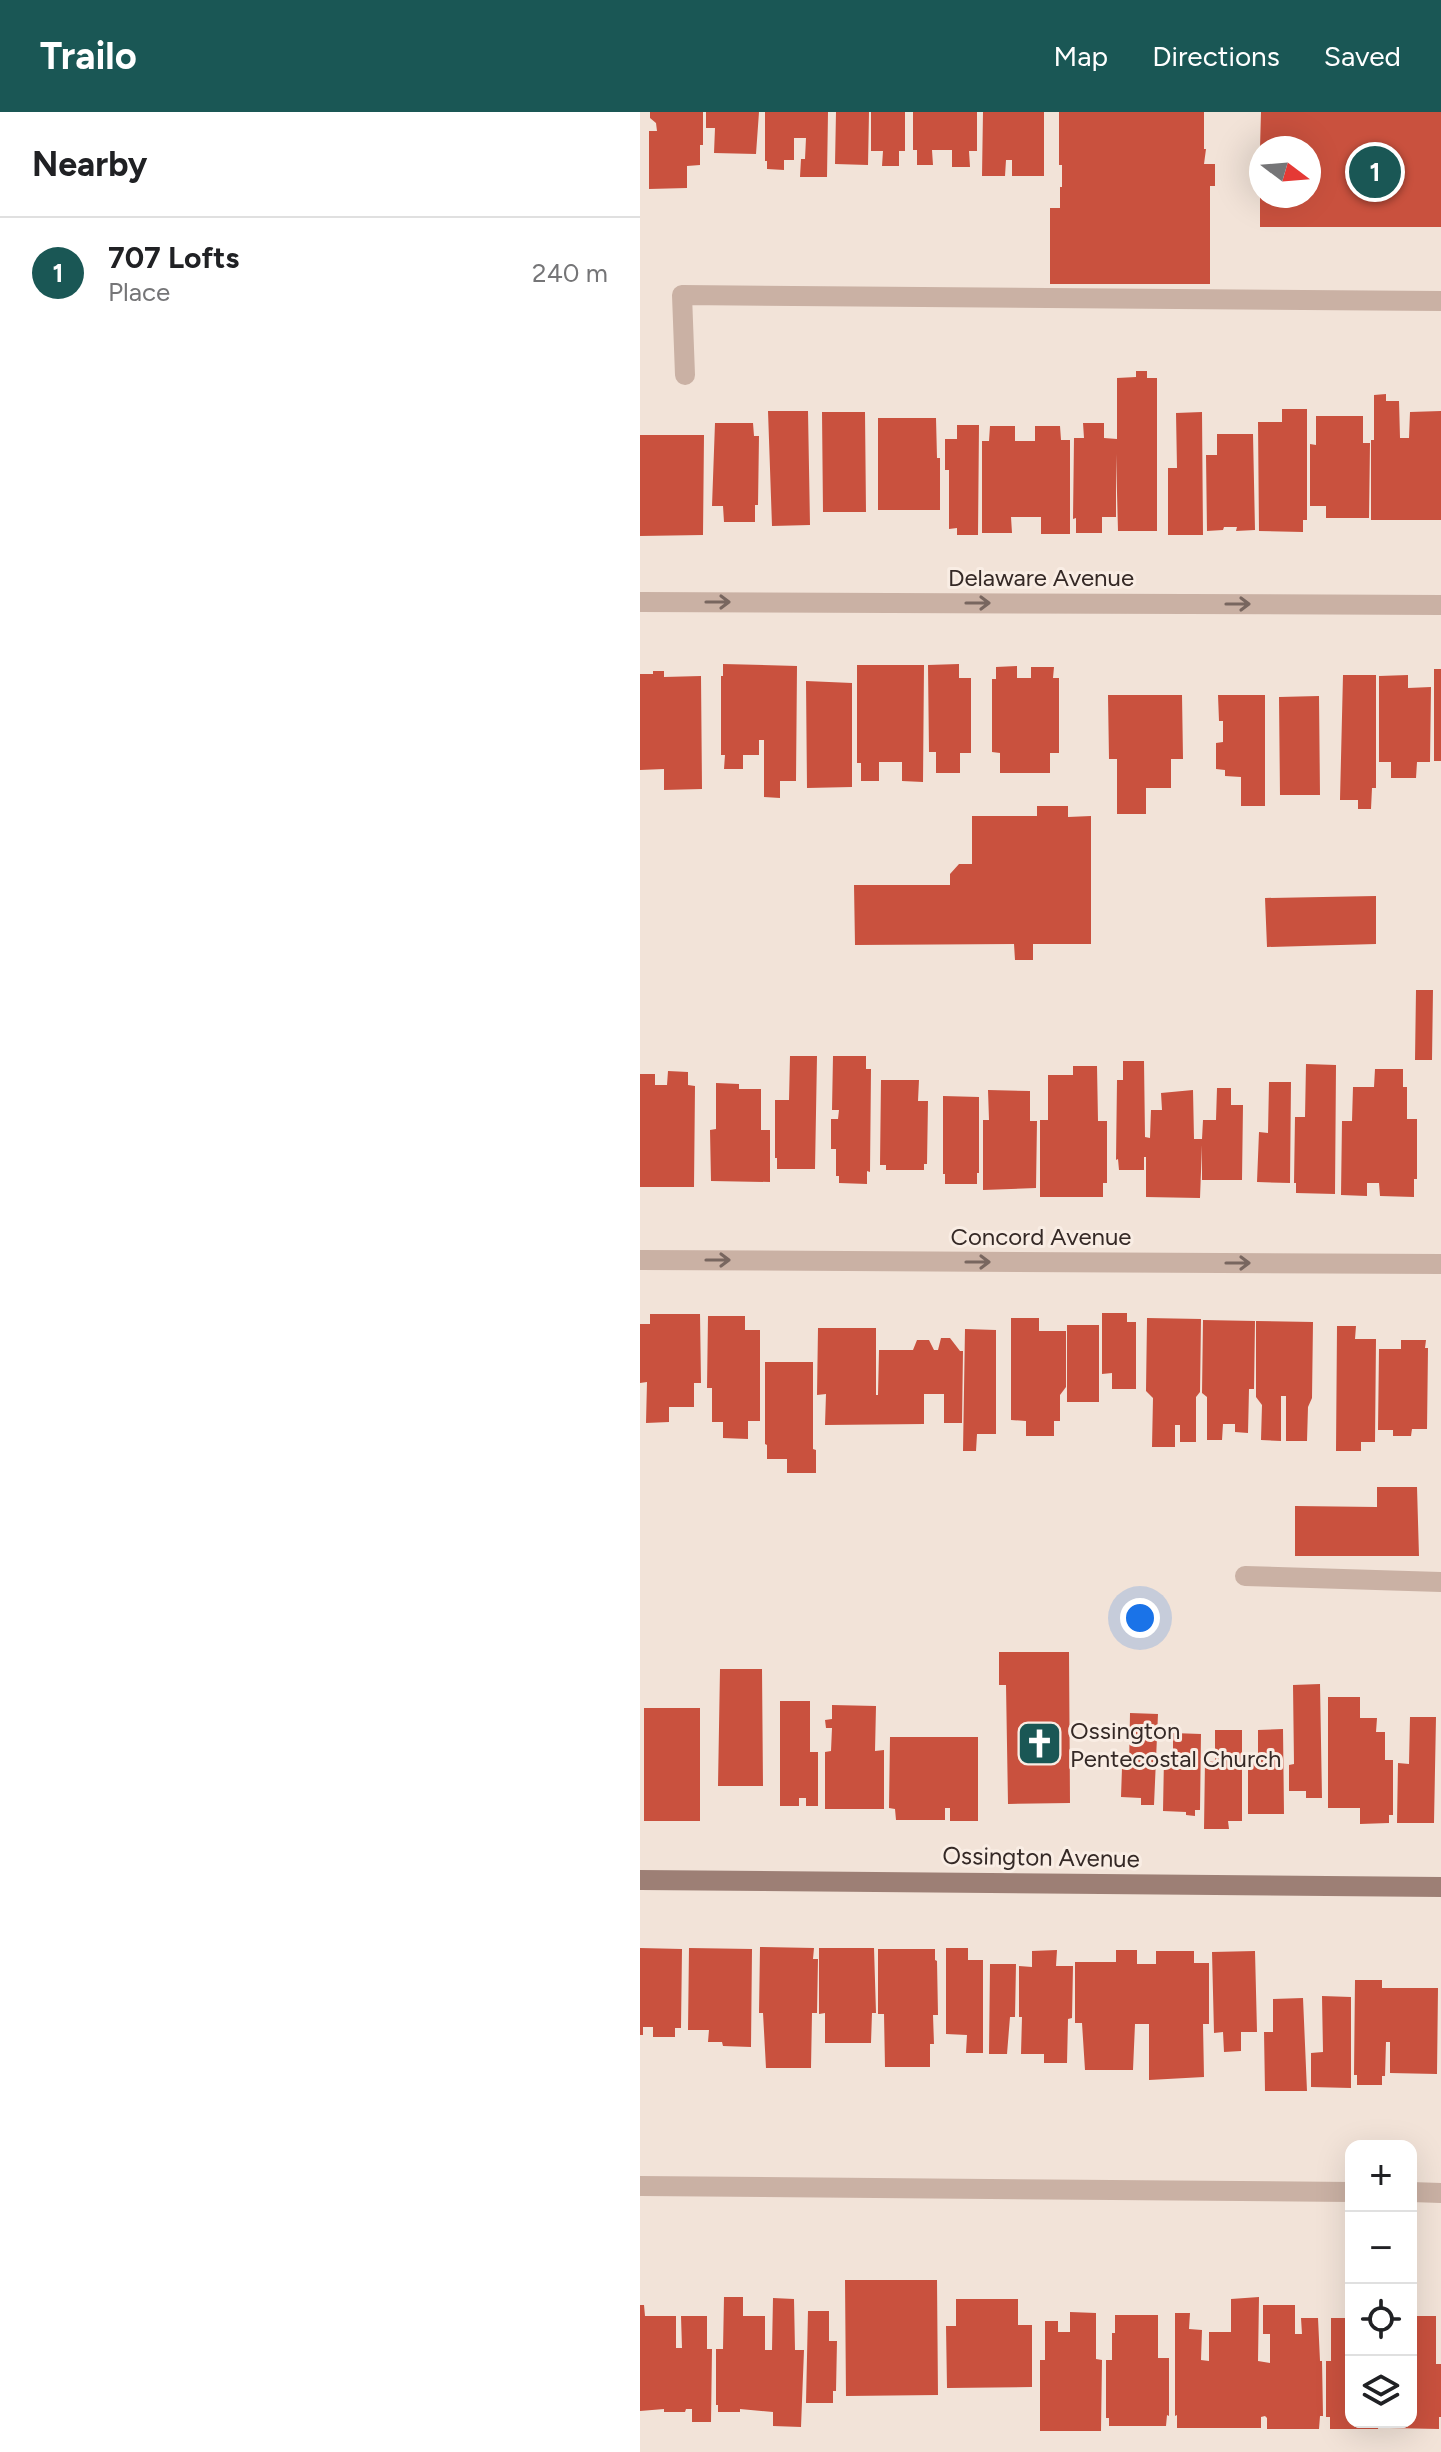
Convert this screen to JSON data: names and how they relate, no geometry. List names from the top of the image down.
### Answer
{
  "streets": {
    "street": ["Delaware Avenue", "Concord Avenue", "Ossington Avenue"]
  },
  "one_way": ["Delaware Avenue", "Concord Avenue"],
  "places": {
    "church": ["Ossington Pentecostal Church"]
  },
  "north": "right",
  "page": {
    "header": "Trailo",
    "nav": ["Map", "Directions", "Saved"],
    "heading": "Nearby",
    "pins": "1",
    "list": [
      {
        "mark": "1",
        "name": "707 Lofts",
        "note": "Place",
        "value": "240 m"
      }
    ],
    "map_buttons": ["+", "−"]
  }
}
